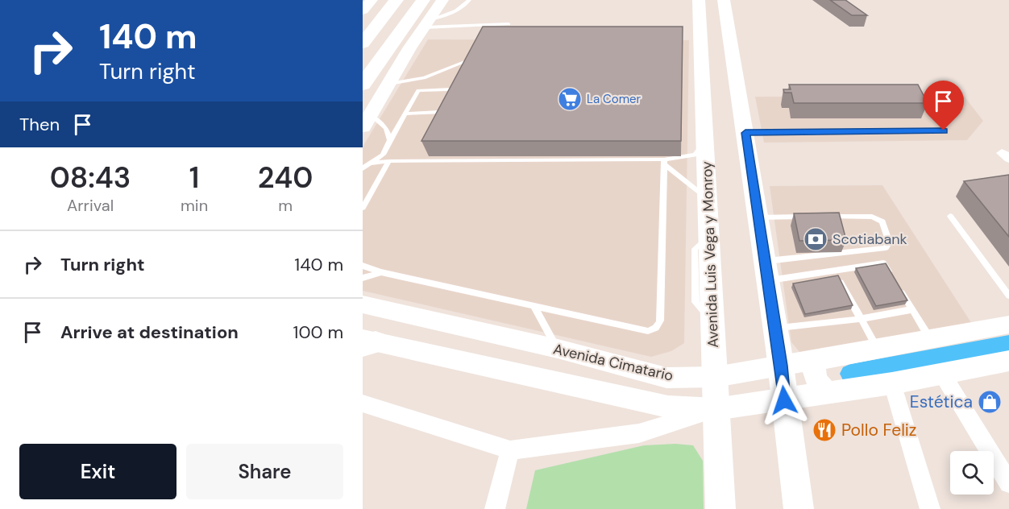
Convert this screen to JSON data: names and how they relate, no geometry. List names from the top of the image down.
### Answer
{
  "streets": {
    "main road": ["Avenida Luis Vega y Monroy"],
    "street": ["Avenida Cimatario"]
  },
  "crossings": [
    ["Avenida Luis Vega y Monroy", "Avenida Cimatario"]
  ],
  "places": {
    "supermarket": ["La Comer"],
    "bank": ["Scotiabank"],
    "shop": ["Estética"],
    "restaurant": ["Pollo Feliz"]
  },
  "page": {
    "turn": ["140 m", "Turn right"],
    "then": "Then",
    "eta": [
      "08:43",
      "Arrival",
      "1",
      "min",
      "240",
      "m"
    ],
    "list": [
      {
        "name": "Turn right",
        "value": "140 m"
      },
      {
        "name": "Arrive at destination",
        "value": "100 m"
      }
    ],
    "buttons": ["Exit", "Share"]
  }
}
